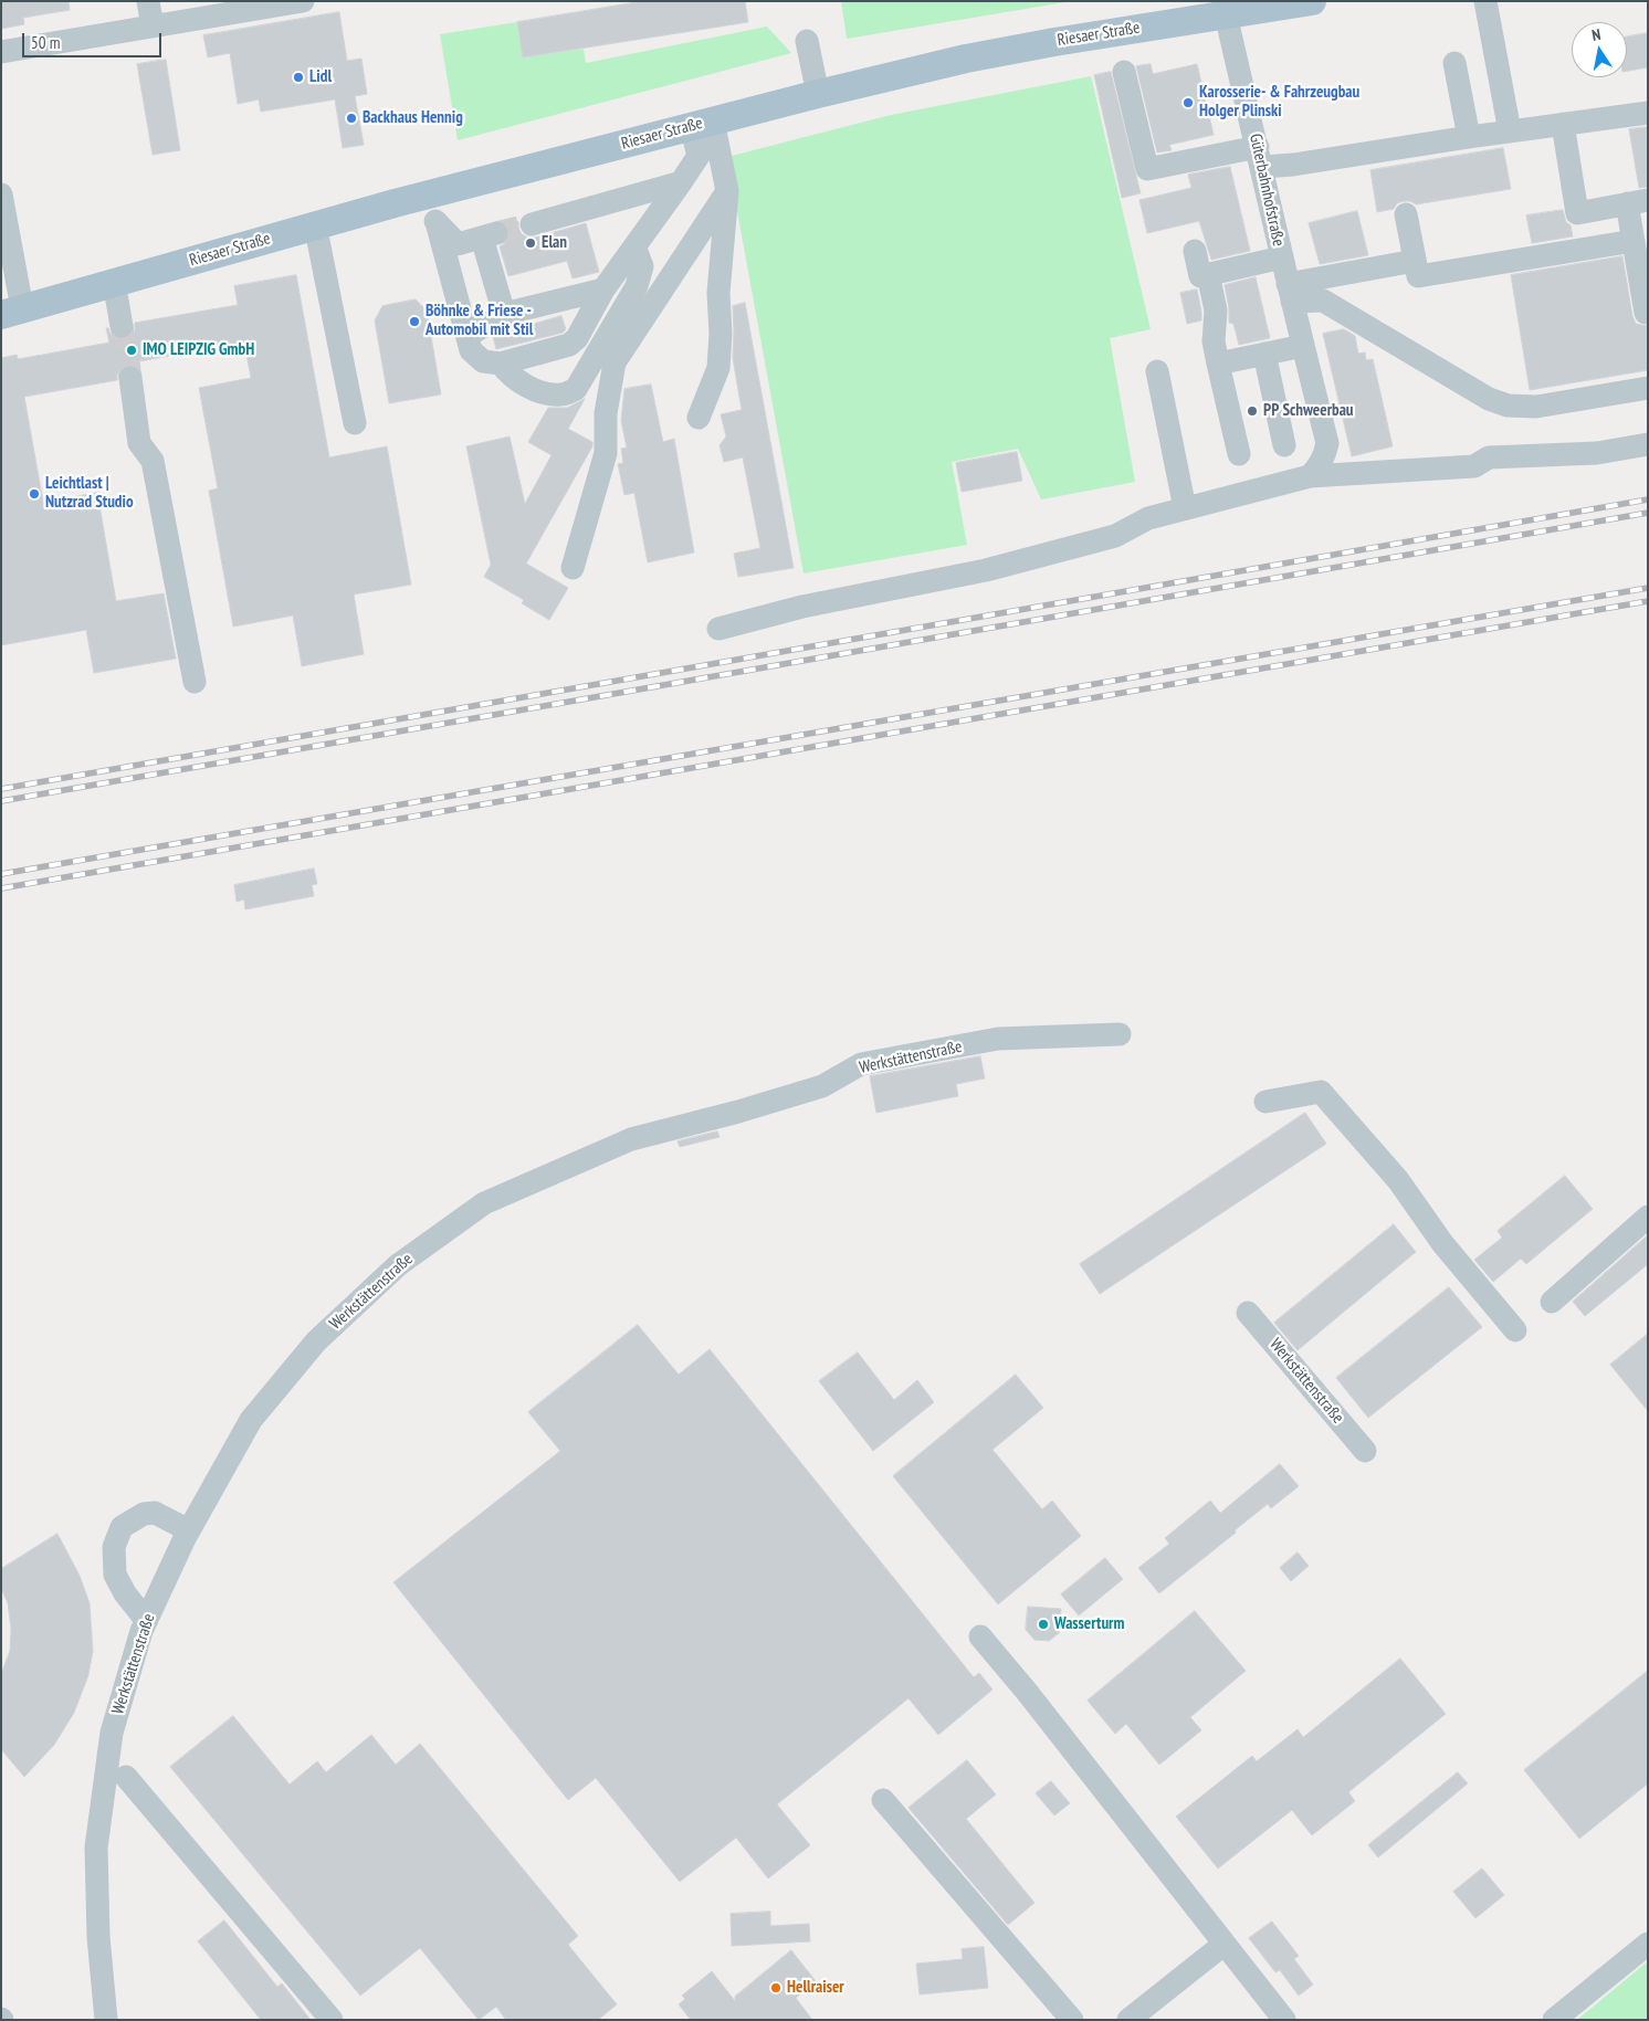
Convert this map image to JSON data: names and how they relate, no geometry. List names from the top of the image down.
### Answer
{
  "streets": {
    "main road": ["Riesaer Straße"],
    "street": ["Güterbahnhofstraße", "Werkstättenstraße"]
  },
  "crossings": [
    ["Riesaer Straße", "Güterbahnhofstraße"]
  ],
  "places": [
    "Lidl",
    "Karosserie- & Fahrzeugbau Holger Plinski",
    "Backhaus Hennig",
    "Elan",
    "Böhnke & Friese - Automobil mit Stil",
    "IMO LEIPZIG GmbH",
    "PP Schweerbau",
    "Leichtlast | Nutzrad Studio",
    "Wasserturm",
    "Hellraiser"
  ],
  "scale_bar": "50 m",
  "north": "top"
}
